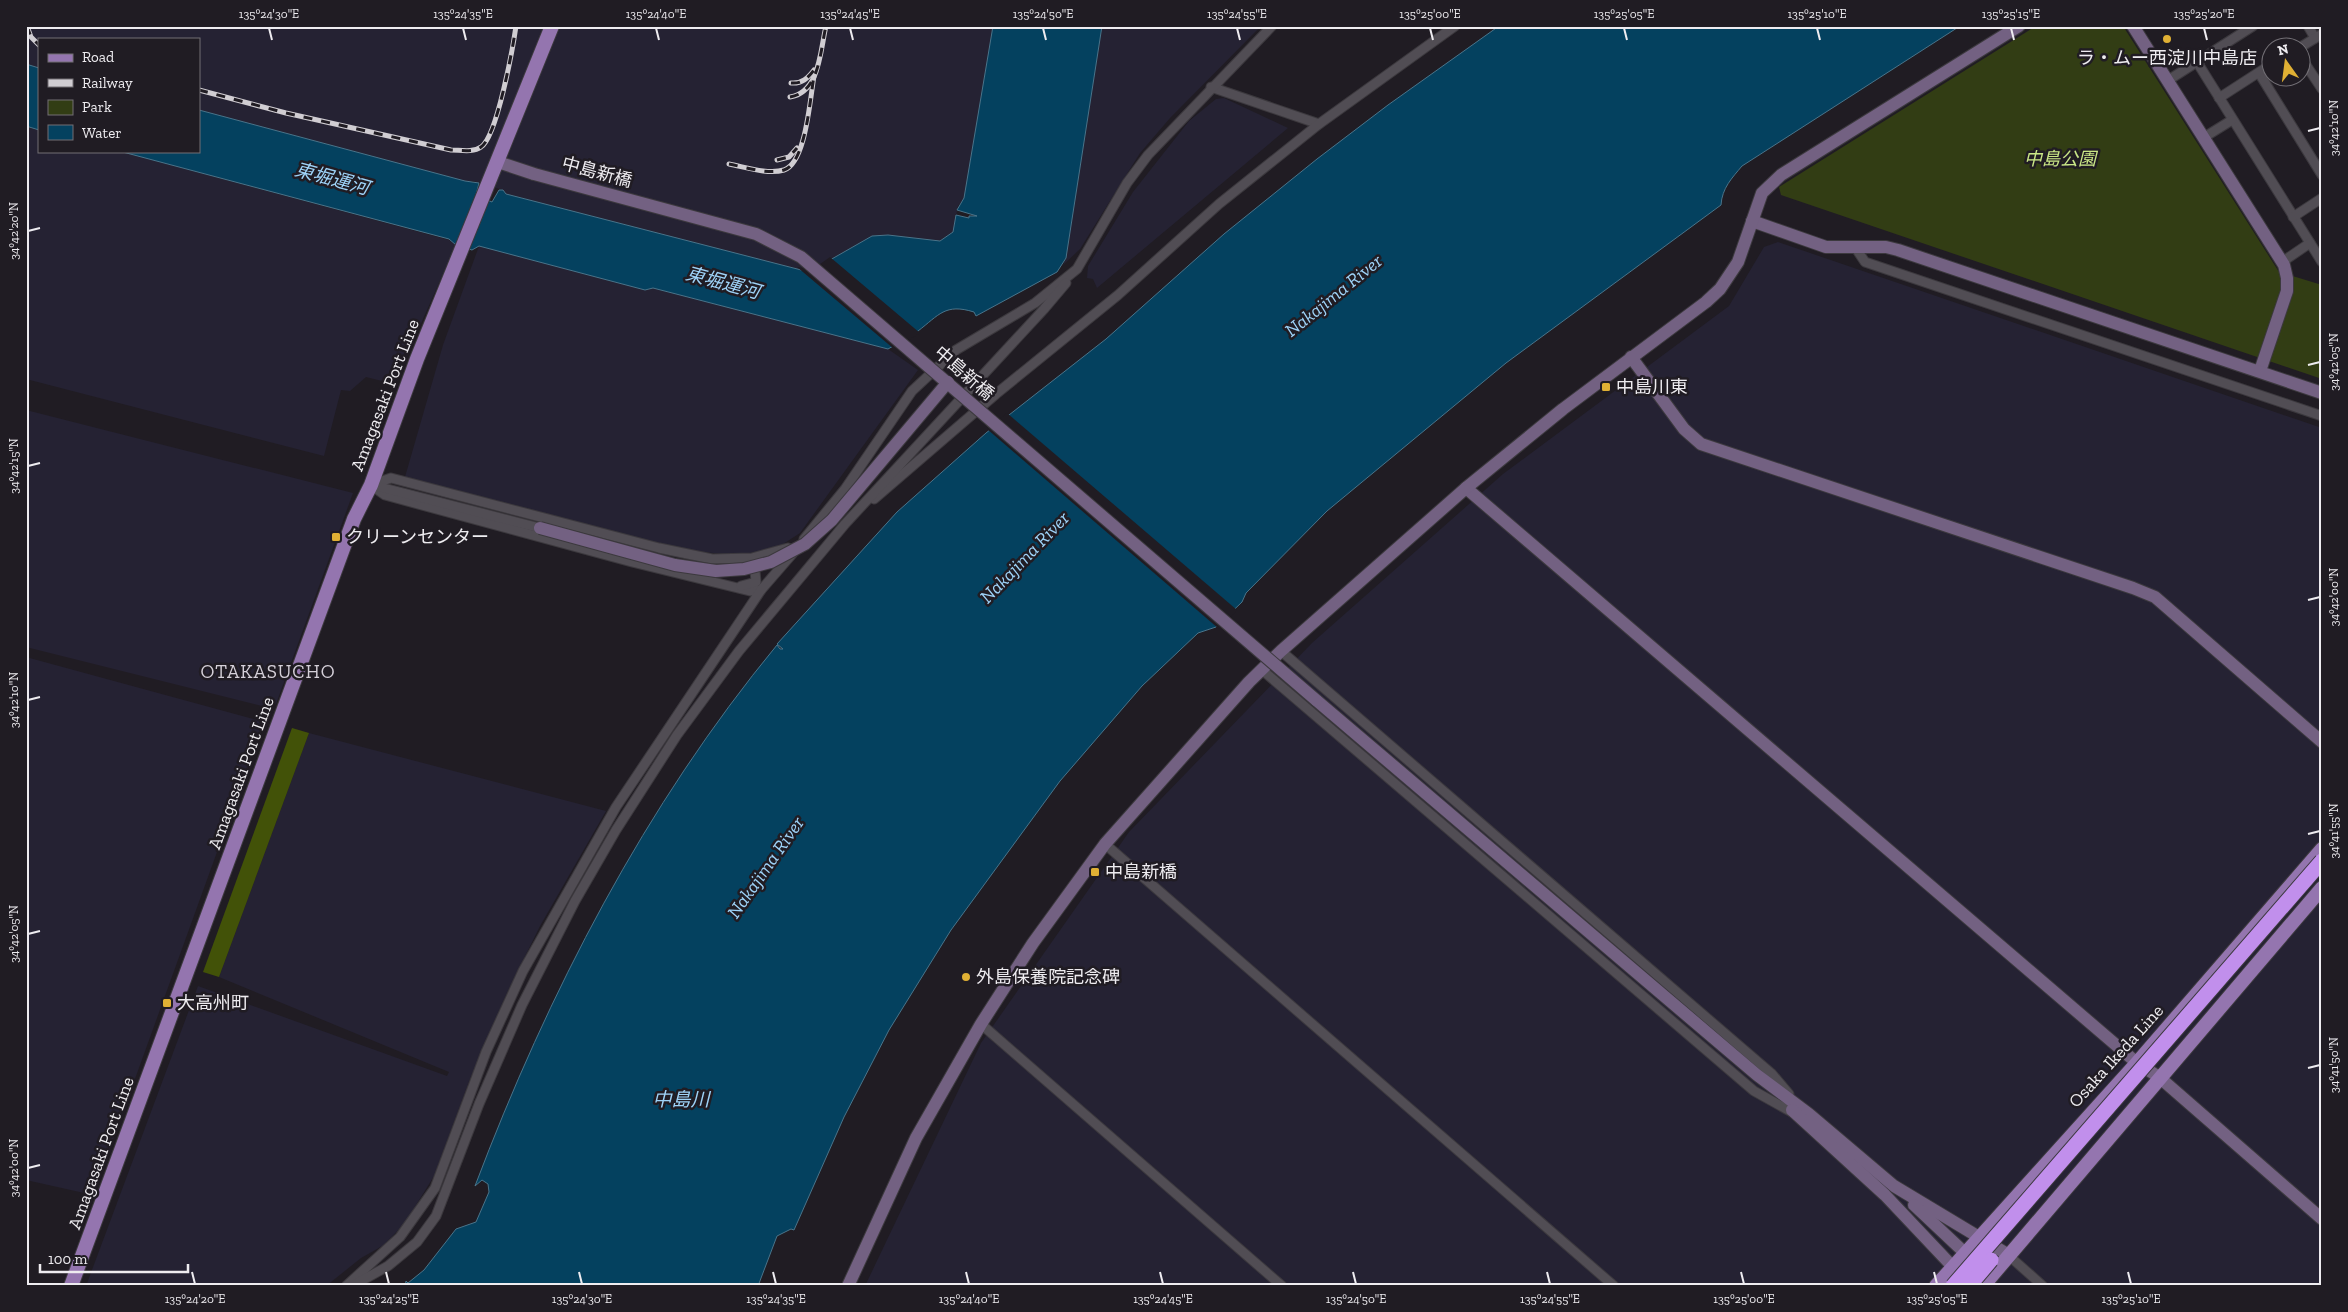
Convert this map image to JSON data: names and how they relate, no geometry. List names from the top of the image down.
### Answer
{
  "streets": {
    "main road": ["Amagasaki Port Line", "Osaka Ikeda Line"],
    "street": ["中島新橋"]
  },
  "crossings": [
    ["中島新橋", "Amagasaki Port Line"]
  ],
  "districts": ["OTAKASUCHO"],
  "water": ["東堀運河", "Nakajima River", "中島川"],
  "parks": ["中島公園"],
  "places": {
    "other": ["ラ・ムー西淀川中島店", "外島保養院記念碑"],
    "transit": [
      "中島川東",
      "クリーンセンター",
      "中島新橋",
      "大高州町"
    ]
  },
  "legend": [
    "Road",
    "Railway",
    "Park",
    "Water"
  ],
  "scale_bar": "100 m",
  "north": "top",
  "coordinates": [
    "135°24'30\"E",
    "135°24'35\"E",
    "135°24'40\"E",
    "135°24'45\"E",
    "135°24'50\"E",
    "135°24'55\"E",
    "135°25'00\"E",
    "135°25'05\"E",
    "135°25'10\"E",
    "135°25'15\"E",
    "135°25'20\"E",
    "34°42'10\"N",
    "34°42'20\"N",
    "34°42'05\"N",
    "34°42'15\"N",
    "34°42'00\"N",
    "34°41'55\"N",
    "34°41'50\"N",
    "135°24'20\"E",
    "135°24'25\"E"
  ]
}
